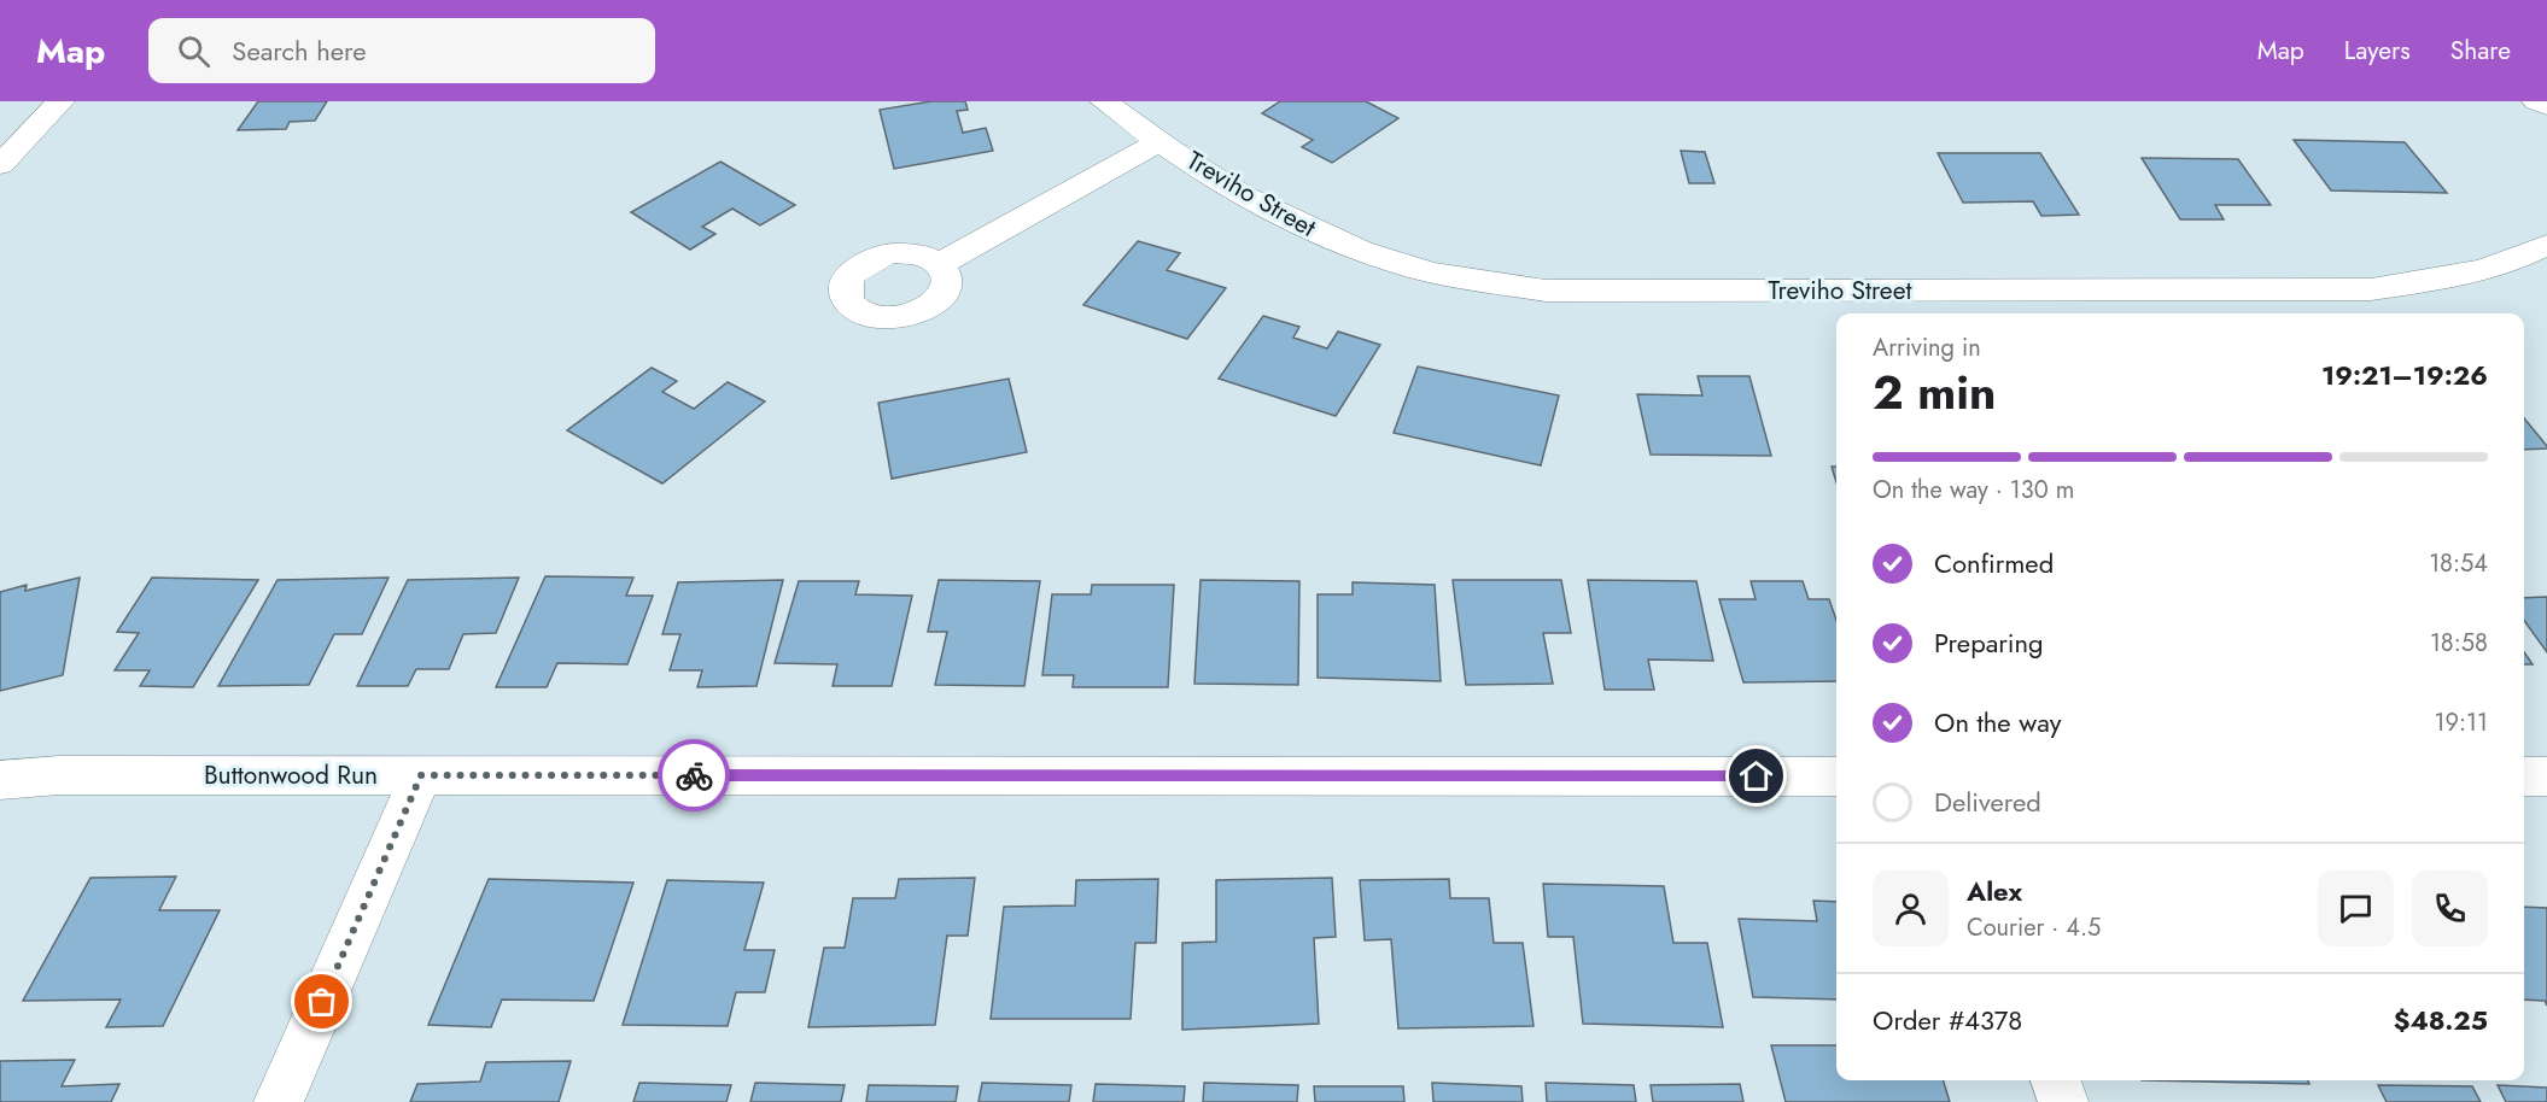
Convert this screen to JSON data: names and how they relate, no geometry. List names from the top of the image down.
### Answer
{
  "streets": {
    "street": ["Treviho Street", "Buttonwood Run"]
  },
  "page": {
    "header": "Map",
    "search": "Search here",
    "nav": ["Map", "Layers", "Share"],
    "heading": ["2 min", "Arriving in", "19:21–19:26"],
    "panel": [
      "Alex",
      "Courier · 4.5",
      "Order #4378",
      "$48.25"
    ],
    "bar": "On the way · 130 m",
    "list": [
      ["Confirmed", "18:54"],
      ["Preparing", "18:58"],
      ["On the way", "19:11"],
      "Delivered"
    ]
  }
}
